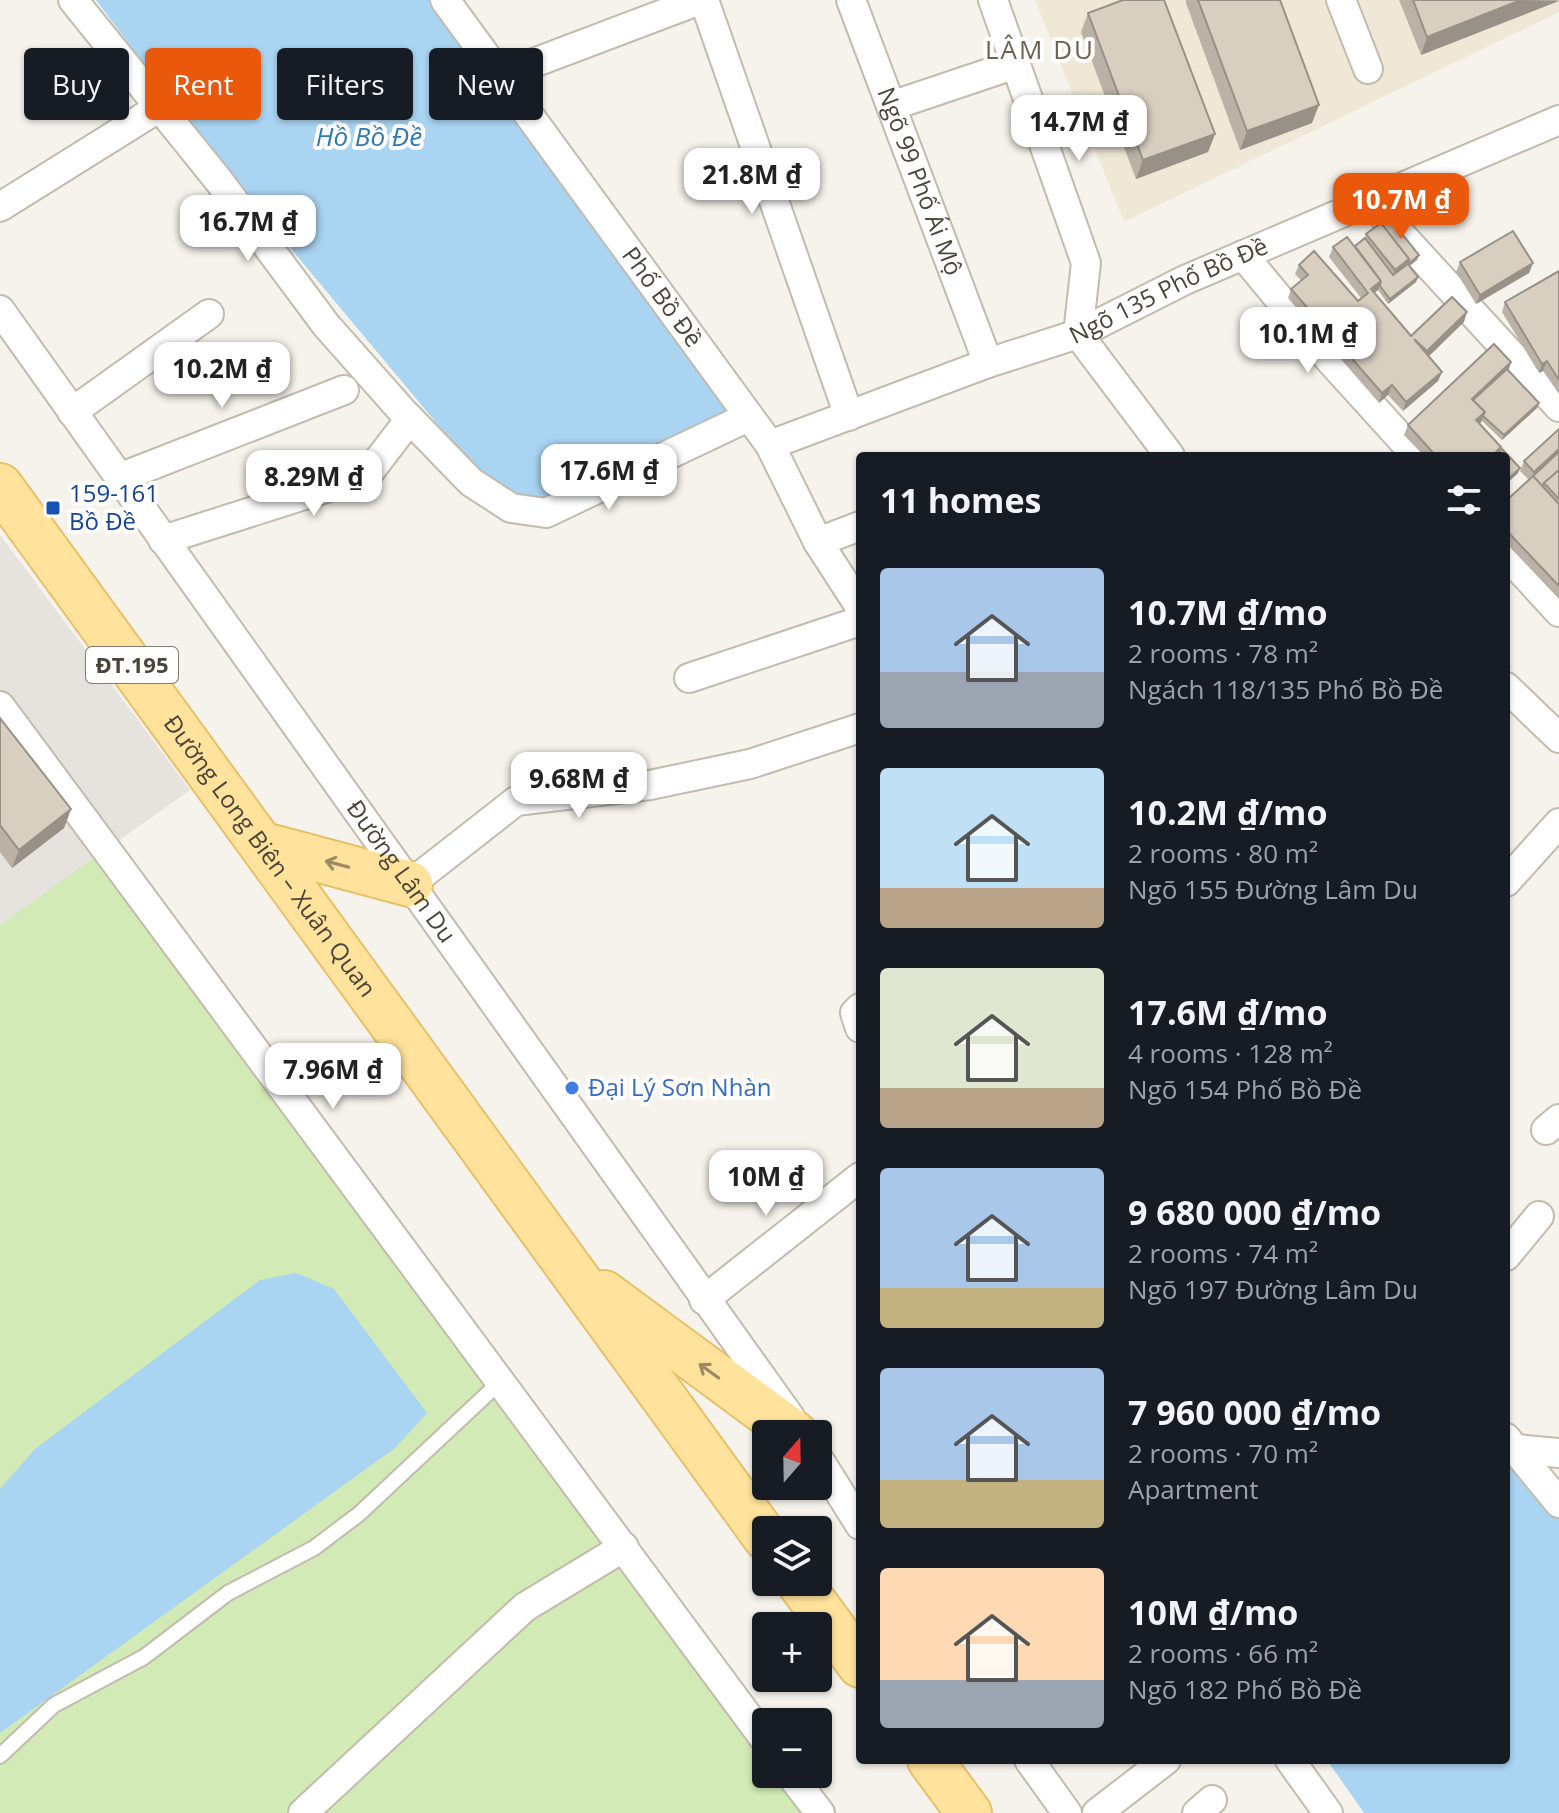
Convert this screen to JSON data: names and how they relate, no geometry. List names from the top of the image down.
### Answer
{
  "streets": {
    "main road": ["ĐT.195", "Đường Long Biên – Xuân Quan"],
    "street": [
      "Ngõ 99 Phố Ái Mộ",
      "Ngõ 135 Phố Bồ Đề",
      "Phố Bồ Đề",
      "Đường Lâm Du"
    ]
  },
  "crossings": [
    ["Ngõ 99 Phố Ái Mộ", "Ngõ 135 Phố Bồ Đề"],
    ["Ngõ 135 Phố Bồ Đề", "Phố Bồ Đề"]
  ],
  "districts": ["LÂM DU"],
  "water": ["Hồ Bồ Đề"],
  "places": {
    "transit": ["159-161 Bồ Đề"],
    "other": ["Đại Lý Sơn Nhàn"]
  },
  "north": "top",
  "page": {
    "chip": [
      "Buy",
      "Rent",
      "Filters",
      "New"
    ],
    "price": [
      "14.7M ₫",
      "21.8M ₫",
      "10.7M ₫",
      "16.7M ₫",
      "10.1M ₫",
      "10.2M ₫",
      "17.6M ₫",
      "8.29M ₫",
      "9.68M ₫",
      "7.96M ₫",
      "10M ₫"
    ],
    "heading": "11 homes",
    "list": [
      {
        "name": "10.7M ₫/mo",
        "note": "2 rooms · 78 m² · Ngách 118/135 Phố Bồ Đề"
      },
      {
        "name": "10.2M ₫/mo",
        "note": "2 rooms · 80 m² · Ngõ 155 Đường Lâm Du"
      },
      {
        "name": "17.6M ₫/mo",
        "note": "4 rooms · 128 m² · Ngõ 154 Phố Bồ Đề"
      },
      {
        "name": "9 680 000 ₫/mo",
        "note": "2 rooms · 74 m² · Ngõ 197 Đường Lâm Du"
      },
      {
        "name": "7 960 000 ₫/mo",
        "note": "2 rooms · 70 m² · Apartment"
      },
      {
        "name": "10M ₫/mo",
        "note": "2 rooms · 66 m² · Ngõ 182 Phố Bồ Đề"
      }
    ],
    "map_buttons": ["+", "−"]
  }
}
